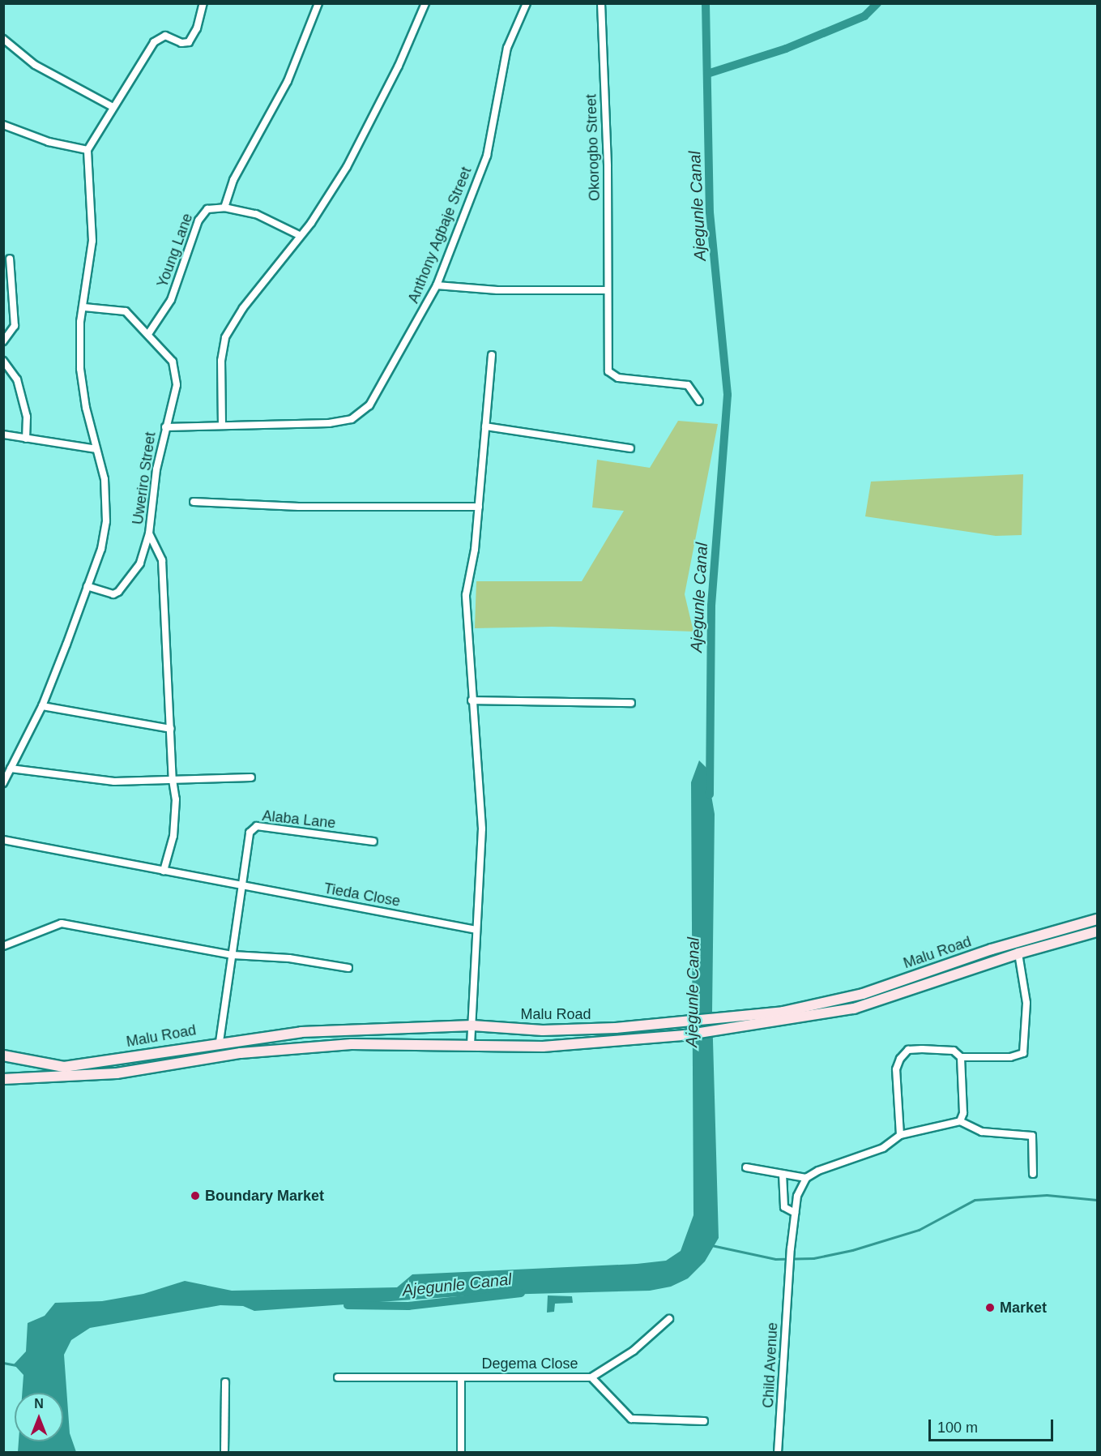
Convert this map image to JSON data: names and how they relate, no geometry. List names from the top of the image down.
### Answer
{
  "streets": {
    "main road": ["Malu Road"],
    "street": [
      "Okorogbo Street",
      "Anthony Agbaje Street",
      "Young Lane",
      "Uweriro Street",
      "Alaba Lane",
      "Tieda Close",
      "Degema Close",
      "Child Avenue"
    ]
  },
  "crossings": [
    ["Anthony Agbaje Street", "Uweriro Street"],
    ["Young Lane", "Uweriro Street"],
    ["Alaba Lane", "Tieda Close"]
  ],
  "water": ["Ajegunle Canal"],
  "places": ["Boundary Market", "Market"],
  "scale_bar": "100 m",
  "north": "top"
}
